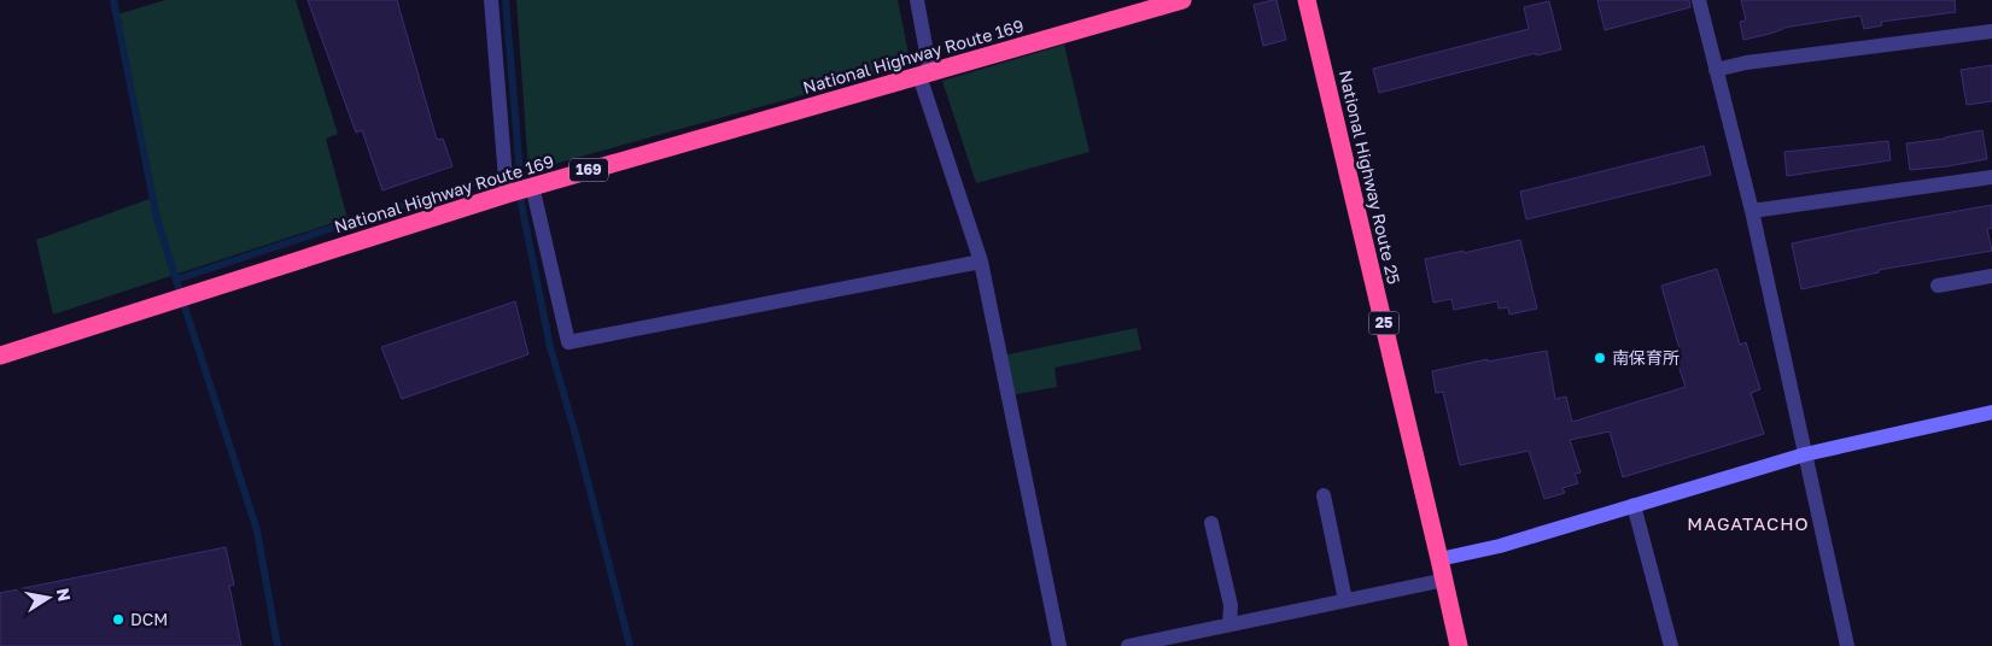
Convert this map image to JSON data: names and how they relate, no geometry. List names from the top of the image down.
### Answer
{
  "streets": {
    "highway": [
      "National Highway Route 169",
      "169",
      "National Highway Route 25",
      "25"
    ]
  },
  "districts": ["MAGATACHO"],
  "places": ["南保育所", "DCM"],
  "north": "right"
}
